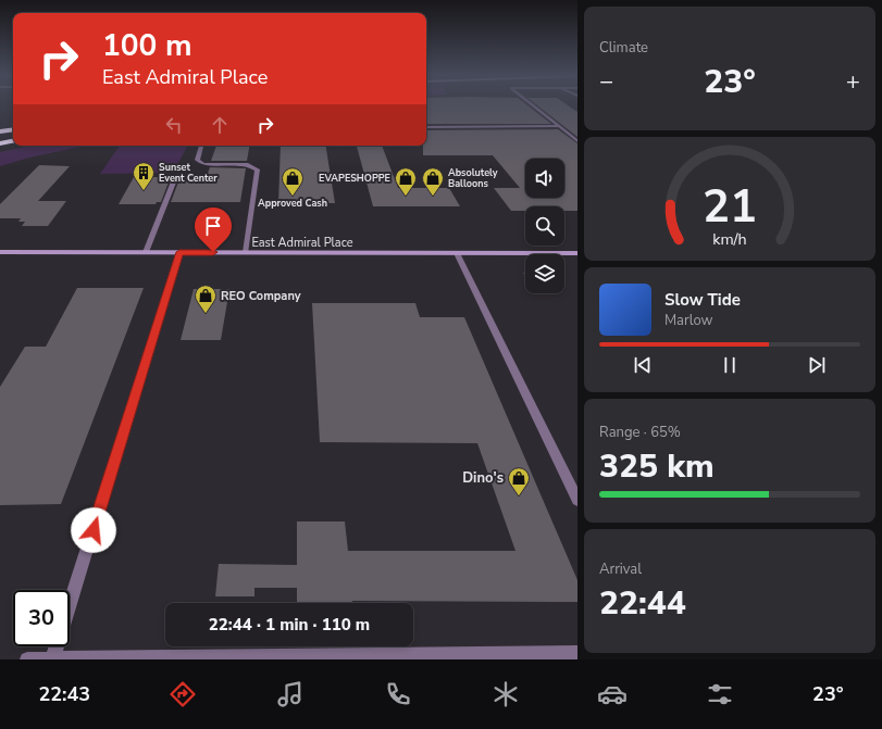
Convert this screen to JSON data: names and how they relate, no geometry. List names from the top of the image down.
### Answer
{
  "streets": {
    "main road": ["East Admiral Place"]
  },
  "places": {
    "building": ["Sunset Event Center"],
    "shop": [
      "Approved Cash",
      "EVAPESHOPPE",
      "Absolutely Balloons",
      "REO Company",
      "Dino's"
    ]
  },
  "page": {
    "tile": [
      "Climate",
      ["Range · 65%", "325 km"],
      ["Arrival", "22:44"]
    ],
    "turn": ["100 m", "East Admiral Place"],
    "heat": ["−", "23°", "+"],
    "song": ["Slow Tide", "Marlow"],
    "limit": "30",
    "trip": "22:44 · 1 min · 110 m",
    "tabs": ["22:43", "23°"],
    "gauge": ["21", "km/h"]
  }
}
